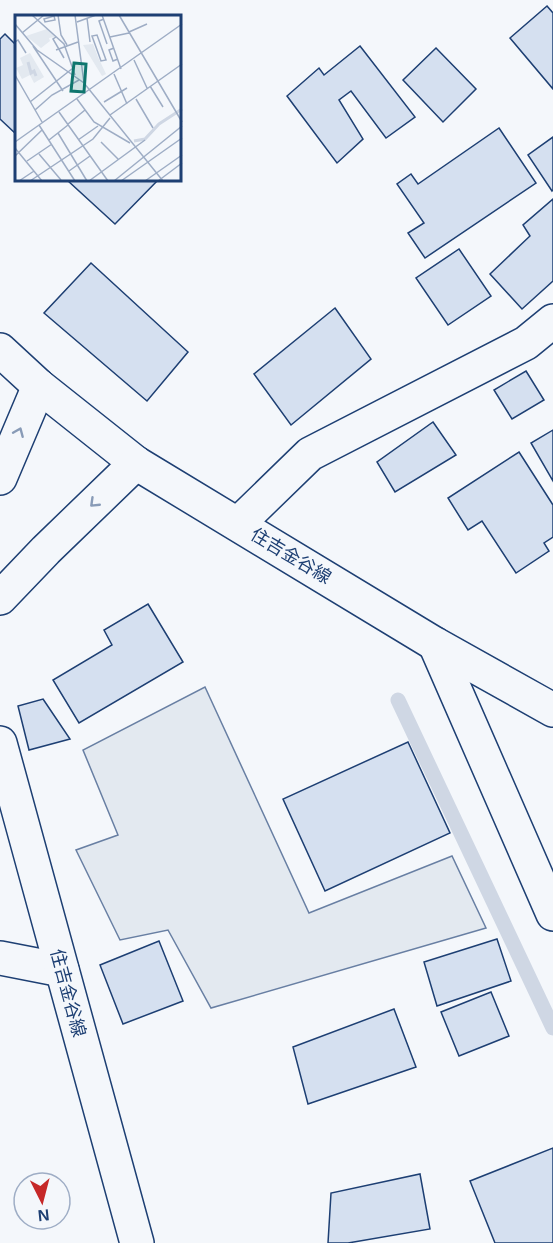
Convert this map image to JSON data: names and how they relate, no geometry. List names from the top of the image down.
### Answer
{
  "streets": {
    "main road": ["住吉金谷線"]
  },
  "north": "bottom"
}
